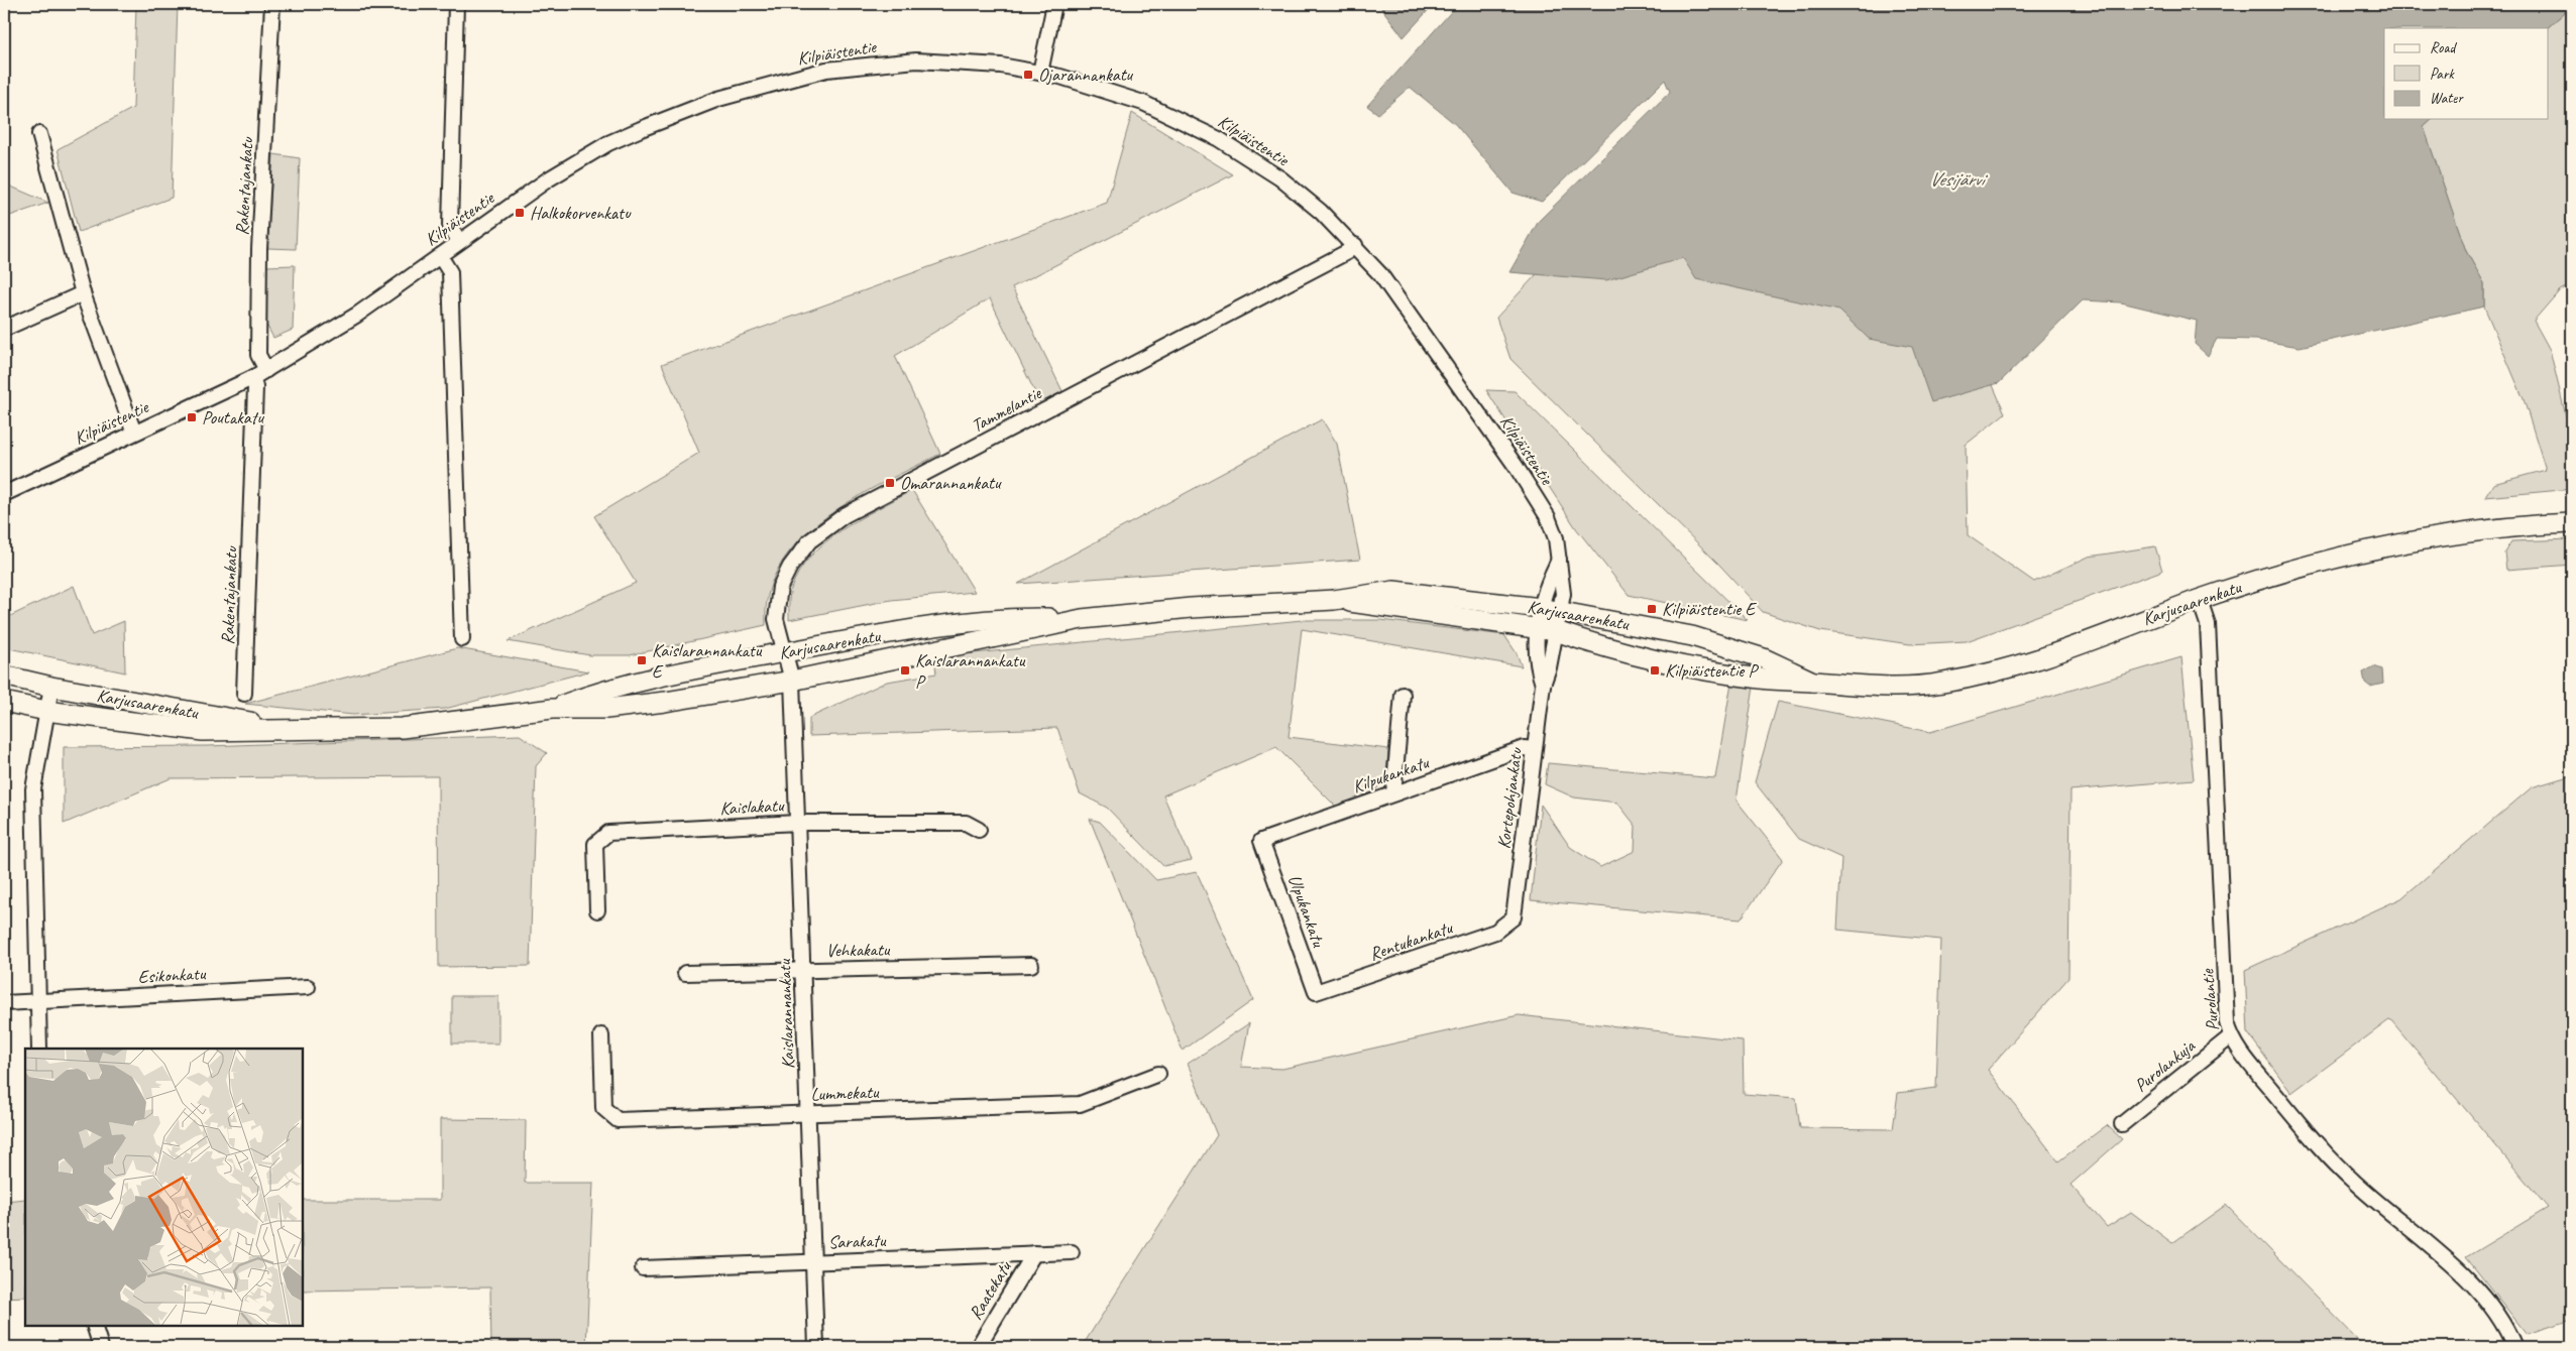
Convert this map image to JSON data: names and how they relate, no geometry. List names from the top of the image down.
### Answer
{
  "streets": {
    "street": [
      "Kilpiäistentie",
      "Rakentajankatu",
      "Tammelantie",
      "Karjusaarenkatu",
      "Kilpukankatu",
      "Kortepohjankatu",
      "Kaislakatu",
      "Ulpukankatu",
      "Rentukankatu",
      "Vehkakatu",
      "Esikonkatu",
      "Purolantie",
      "Kaislarannankatu",
      "Purolankuja",
      "Lummekatu",
      "Sarakatu",
      "Raatekatu"
    ]
  },
  "crossings": [
    ["Kilpiäistentie", "Rakentajankatu"],
    ["Kilpiäistentie", "Tammelantie"],
    ["Kilpiäistentie", "Karjusaarenkatu"],
    ["Kilpiäistentie", "Kortepohjankatu"],
    ["Tammelantie", "Karjusaarenkatu"],
    ["Tammelantie", "Kaislarannankatu"],
    ["Karjusaarenkatu", "Kortepohjankatu"],
    ["Karjusaarenkatu", "Purolantie"],
    ["Karjusaarenkatu", "Kaislarannankatu"],
    ["Kilpukankatu", "Kortepohjankatu"],
    ["Kilpukankatu", "Ulpukankatu"],
    ["Kortepohjankatu", "Rentukankatu"],
    ["Kaislakatu", "Kaislarannankatu"],
    ["Ulpukankatu", "Rentukankatu"],
    ["Vehkakatu", "Kaislarannankatu"],
    ["Purolantie", "Purolankuja"],
    ["Kaislarannankatu", "Lummekatu"],
    ["Kaislarannankatu", "Sarakatu"],
    ["Sarakatu", "Raatekatu"]
  ],
  "water": ["Vesijärvi"],
  "places": {
    "transit": [
      "Ojarannankatu",
      "Halkokorvenkatu",
      "Poutakatu",
      "Omarannankatu",
      "Kilpiäistentie E",
      "Kaislarannankatu E",
      "Kaislarannankatu P",
      "Kilpiäistentie P"
    ]
  },
  "legend": ["Road", "Park", "Water"]
}
